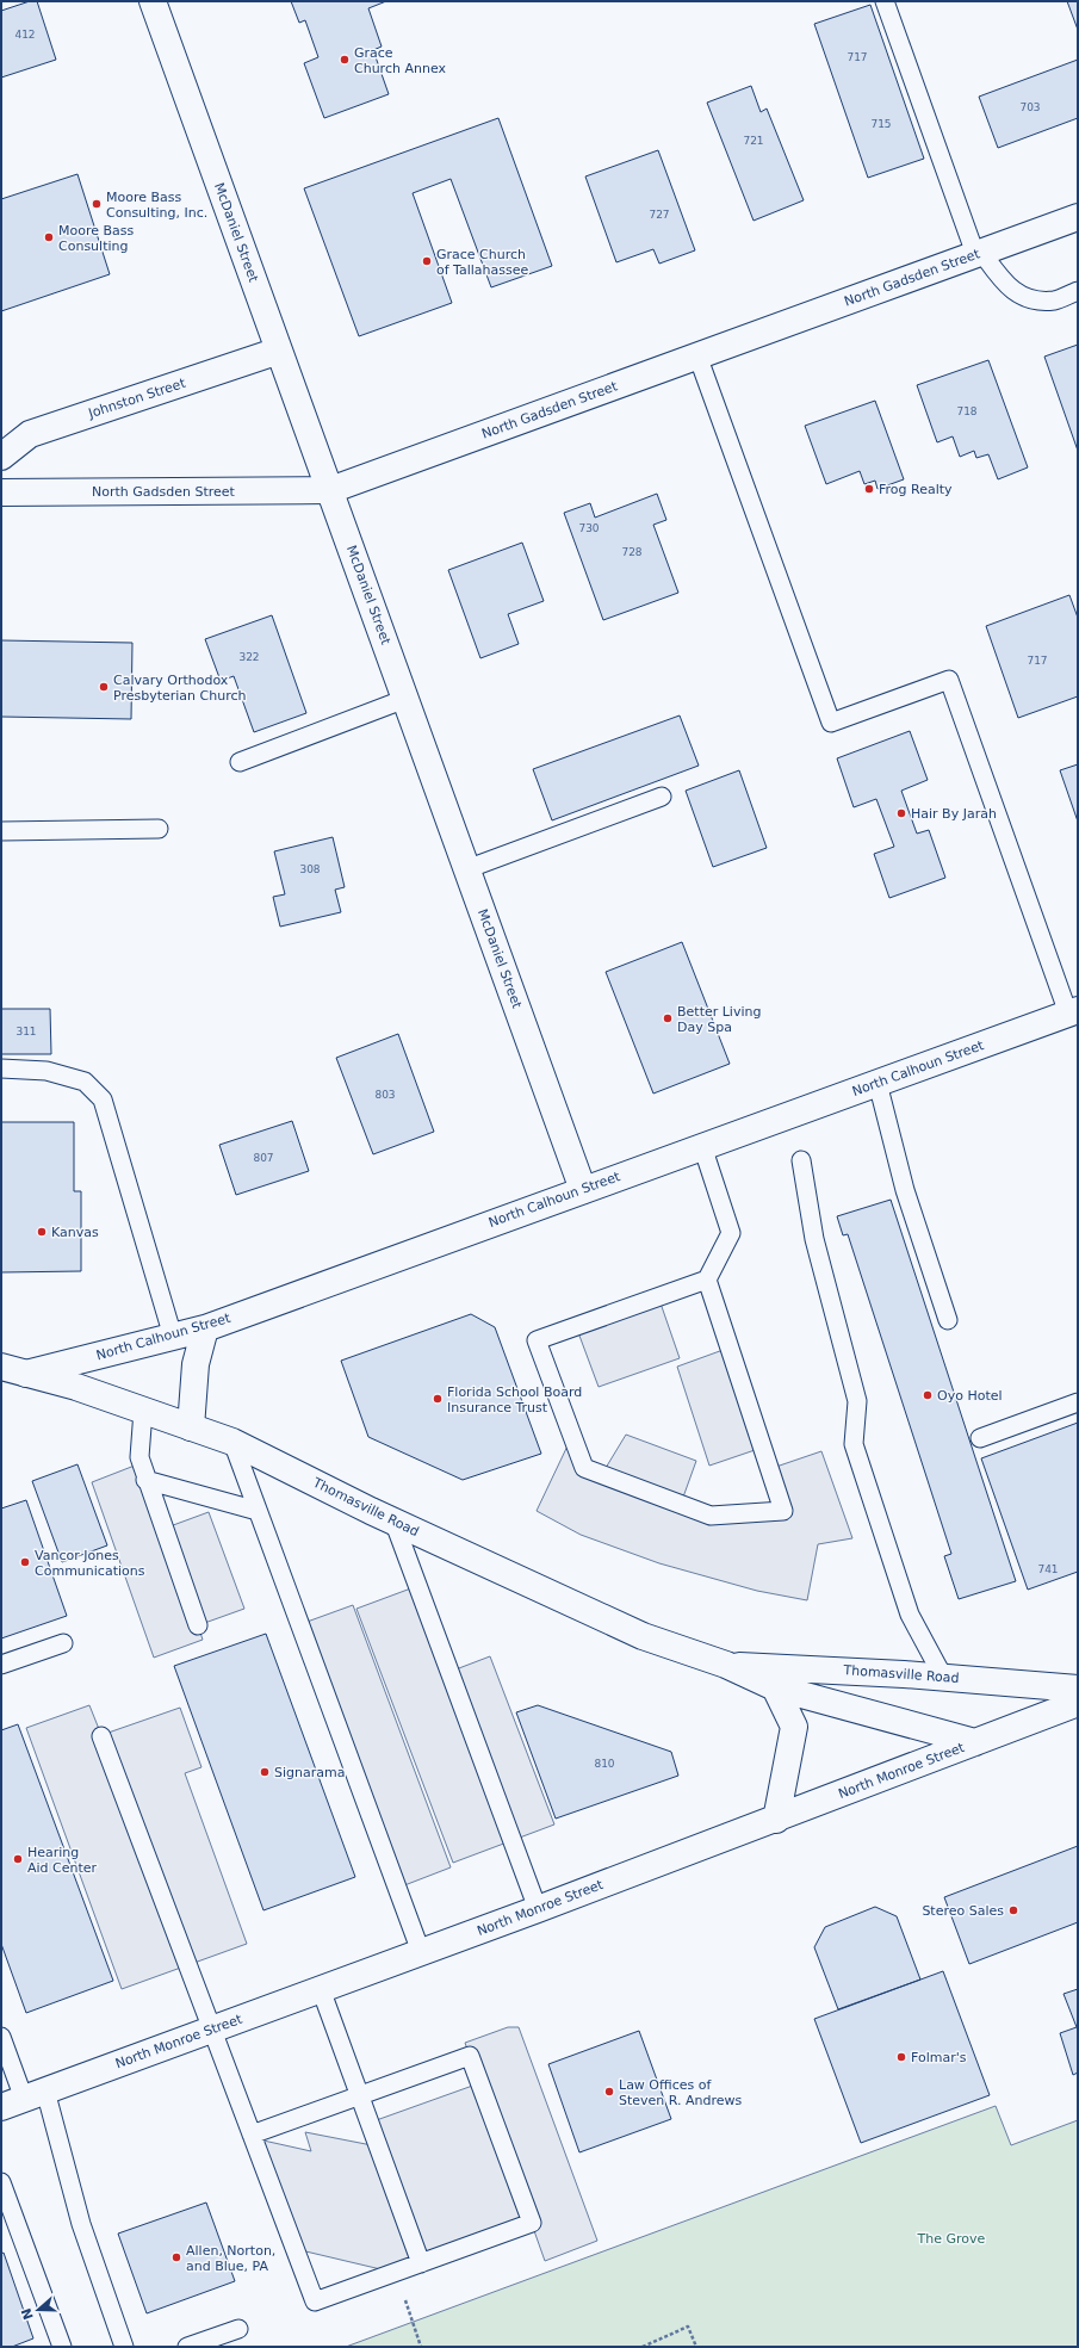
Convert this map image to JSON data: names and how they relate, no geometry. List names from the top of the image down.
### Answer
{
  "streets": {
    "street": [
      "McDaniel Street",
      "North Gadsden Street",
      "Johnston Street",
      "North Calhoun Street",
      "Thomasville Road",
      "North Monroe Street"
    ]
  },
  "crossings": [
    ["McDaniel Street", "North Gadsden Street"],
    ["McDaniel Street", "Johnston Street"],
    ["McDaniel Street", "North Calhoun Street"],
    ["North Calhoun Street", "Thomasville Road"],
    ["Thomasville Road", "North Monroe Street"]
  ],
  "parks": ["The Grove"],
  "places": [
    "Grace Church Annex",
    "Moore Bass Consulting, Inc.",
    "Moore Bass Consulting",
    "Grace Church of Tallahassee",
    "Frog Realty",
    "Calvary Orthodox Presbyterian Church",
    "Hair By Jarah",
    "Better Living Day Spa",
    "Kanvas",
    "Oyo Hotel",
    "Florida School Board Insurance Trust",
    "Vancor Jones Communications",
    "Signarama",
    "Hearing Aid Center",
    "Stereo Sales",
    "Folmar's",
    "Law Offices of Steven R. Andrews",
    "Allen, Norton, and Blue, PA"
  ],
  "house_numbers": [
    "412",
    "717",
    "703",
    "715",
    "721",
    "727",
    "718",
    "730",
    "728",
    "322",
    "717",
    "308",
    "311",
    "803",
    "807",
    "741",
    "810"
  ],
  "north": "left"
}
